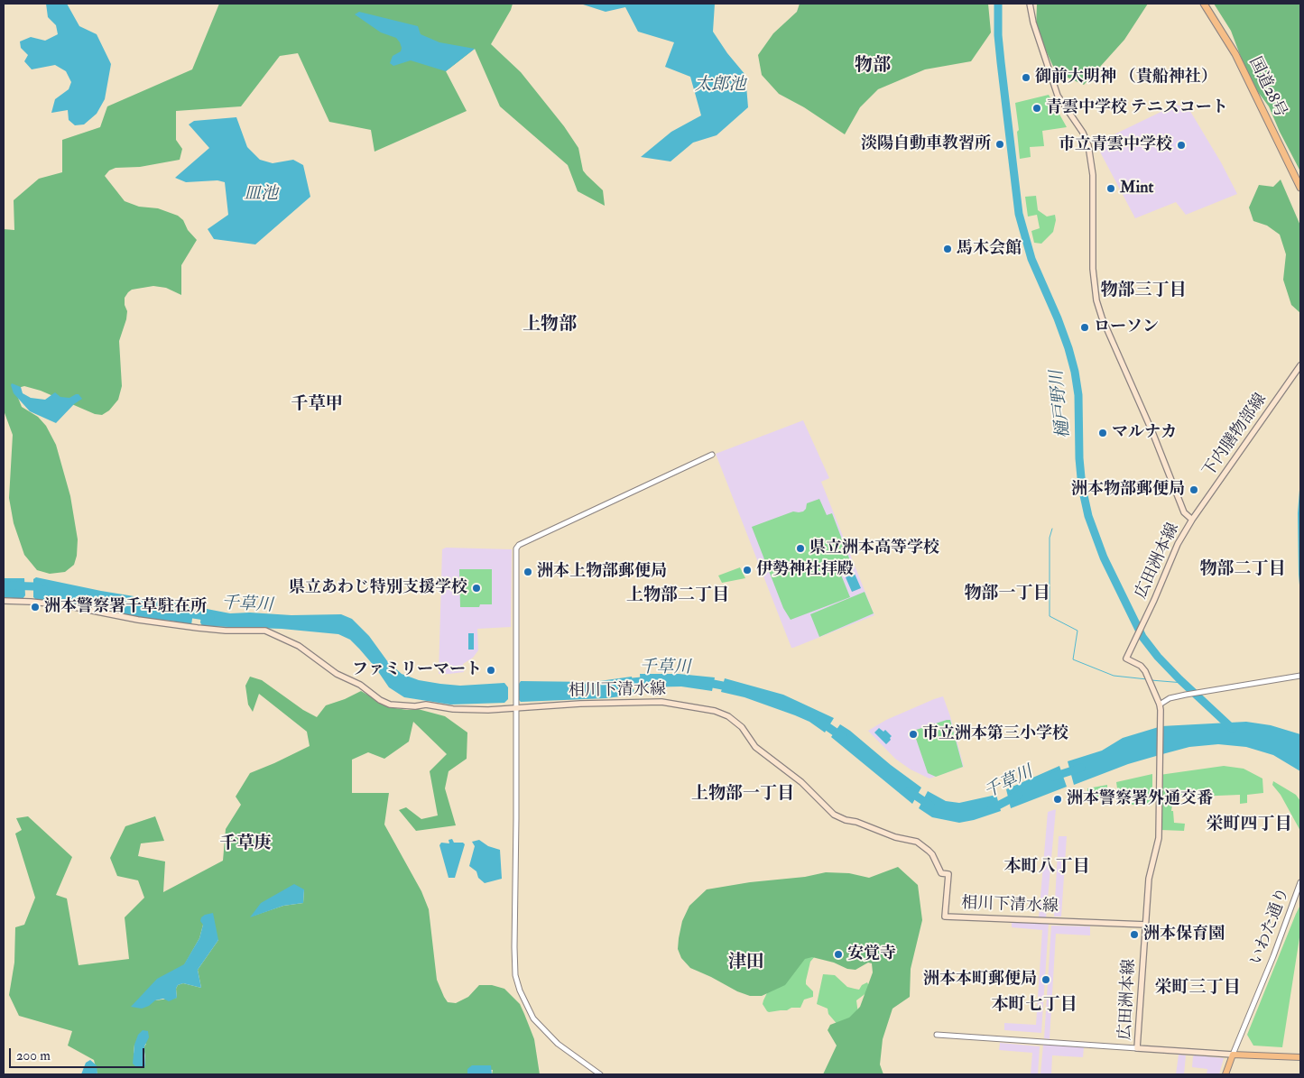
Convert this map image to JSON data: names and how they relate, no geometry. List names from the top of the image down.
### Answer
{
  "streets": {
    "highway": ["国道28号"],
    "main road": ["下内膳物部線", "広田洲本線", "相川下清水線"],
    "street": ["いわた通り"]
  },
  "crossings": [
    ["下内膳物部線", "広田洲本線"],
    ["広田洲本線", "相川下清水線"],
    ["広田洲本線", "いわた通り"]
  ],
  "districts": [
    "物部",
    "物部三丁目",
    "上物部",
    "千草甲",
    "物部二丁目",
    "物部一丁目",
    "上物部二丁目",
    "上物部一丁目",
    "栄町四丁目",
    "千草庚",
    "本町八丁目",
    "津田",
    "栄町三丁目",
    "本町七丁目"
  ],
  "water": [
    "太郎池",
    "皿池",
    "樋戸野川",
    "千草川"
  ],
  "places": [
    "御前大明神 （貴船神社）",
    "青雲中学校 テニスコート",
    "淡陽自動車教習所",
    "市立青雲中学校",
    "Mint",
    "馬木会館",
    "ローソン",
    "マルナカ",
    "洲本物部郵便局",
    "県立洲本高等学校",
    "伊勢神社拝殿",
    "洲本上物部郵便局",
    "県立あわじ特別支援学校",
    "洲本警察署千草駐在所",
    "ファミリーマート",
    "市立洲本第三小学校",
    "洲本警察署外通交番",
    "洲本保育園",
    "安覚寺",
    "洲本本町郵便局"
  ],
  "scale_bar": "200 m"
}
